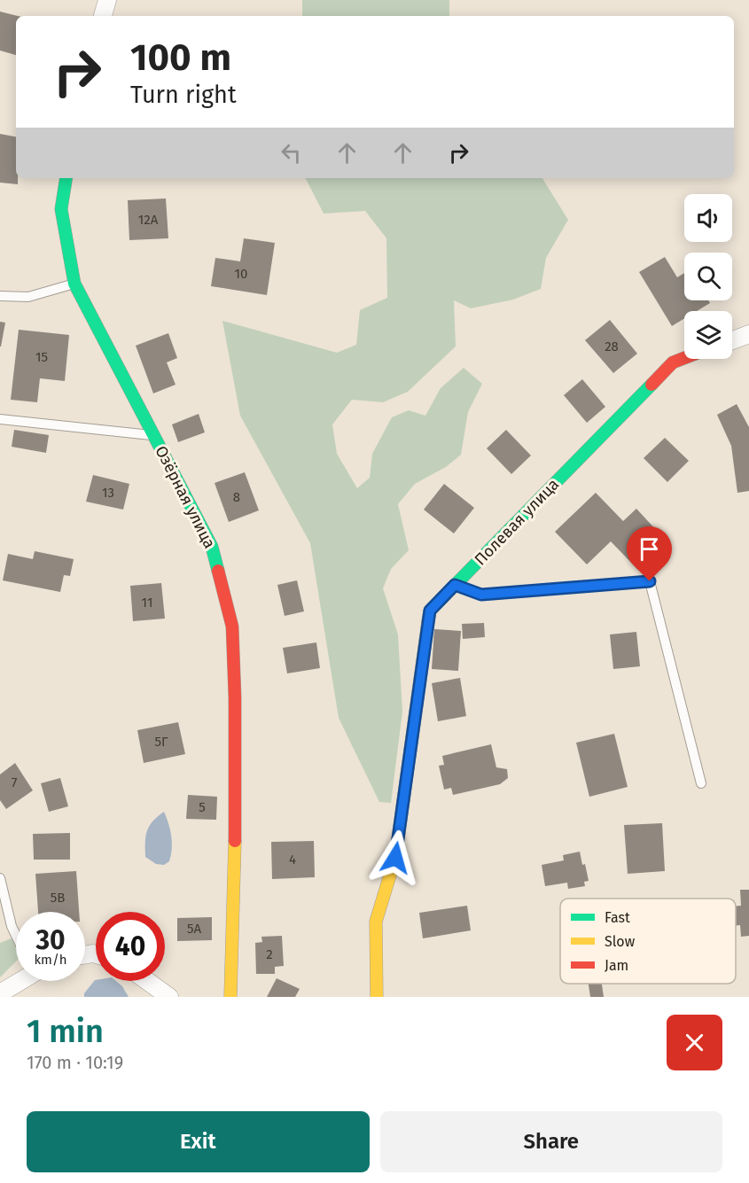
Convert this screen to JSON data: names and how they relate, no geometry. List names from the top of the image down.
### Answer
{
  "streets": {
    "street": ["Озёрная улица", "Полевая улица"]
  },
  "house_numbers": [
    "12А",
    "10",
    "28",
    "15",
    "13",
    "8",
    "11",
    "5Г",
    "7",
    "5",
    "4",
    "5В",
    "5А",
    "2"
  ],
  "legend": ["Fast", "Slow", "Jam"],
  "page": {
    "turn": ["100 m", "Turn right"],
    "speed": "30 km/h",
    "limit": "40",
    "heading": ["1 min", "170 m · 10:19"],
    "buttons": ["Exit", "Share"]
  }
}
